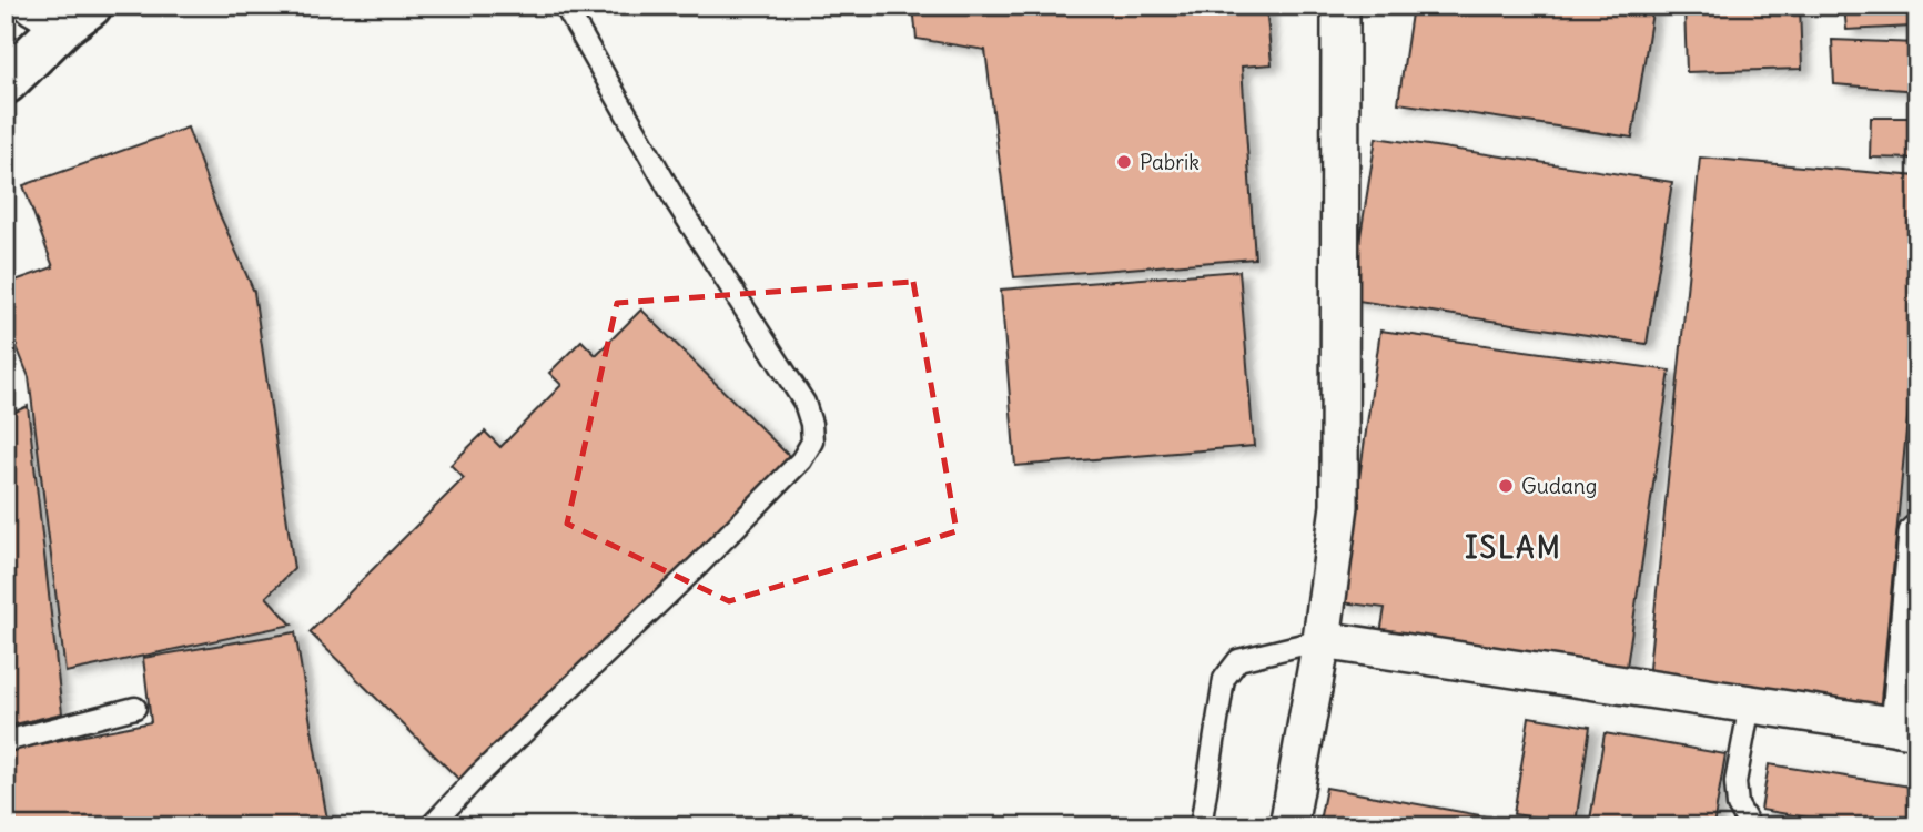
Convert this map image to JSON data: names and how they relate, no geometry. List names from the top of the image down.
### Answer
{
  "districts": ["ISLAM"],
  "places": ["Pabrik", "Gudang"]
}
